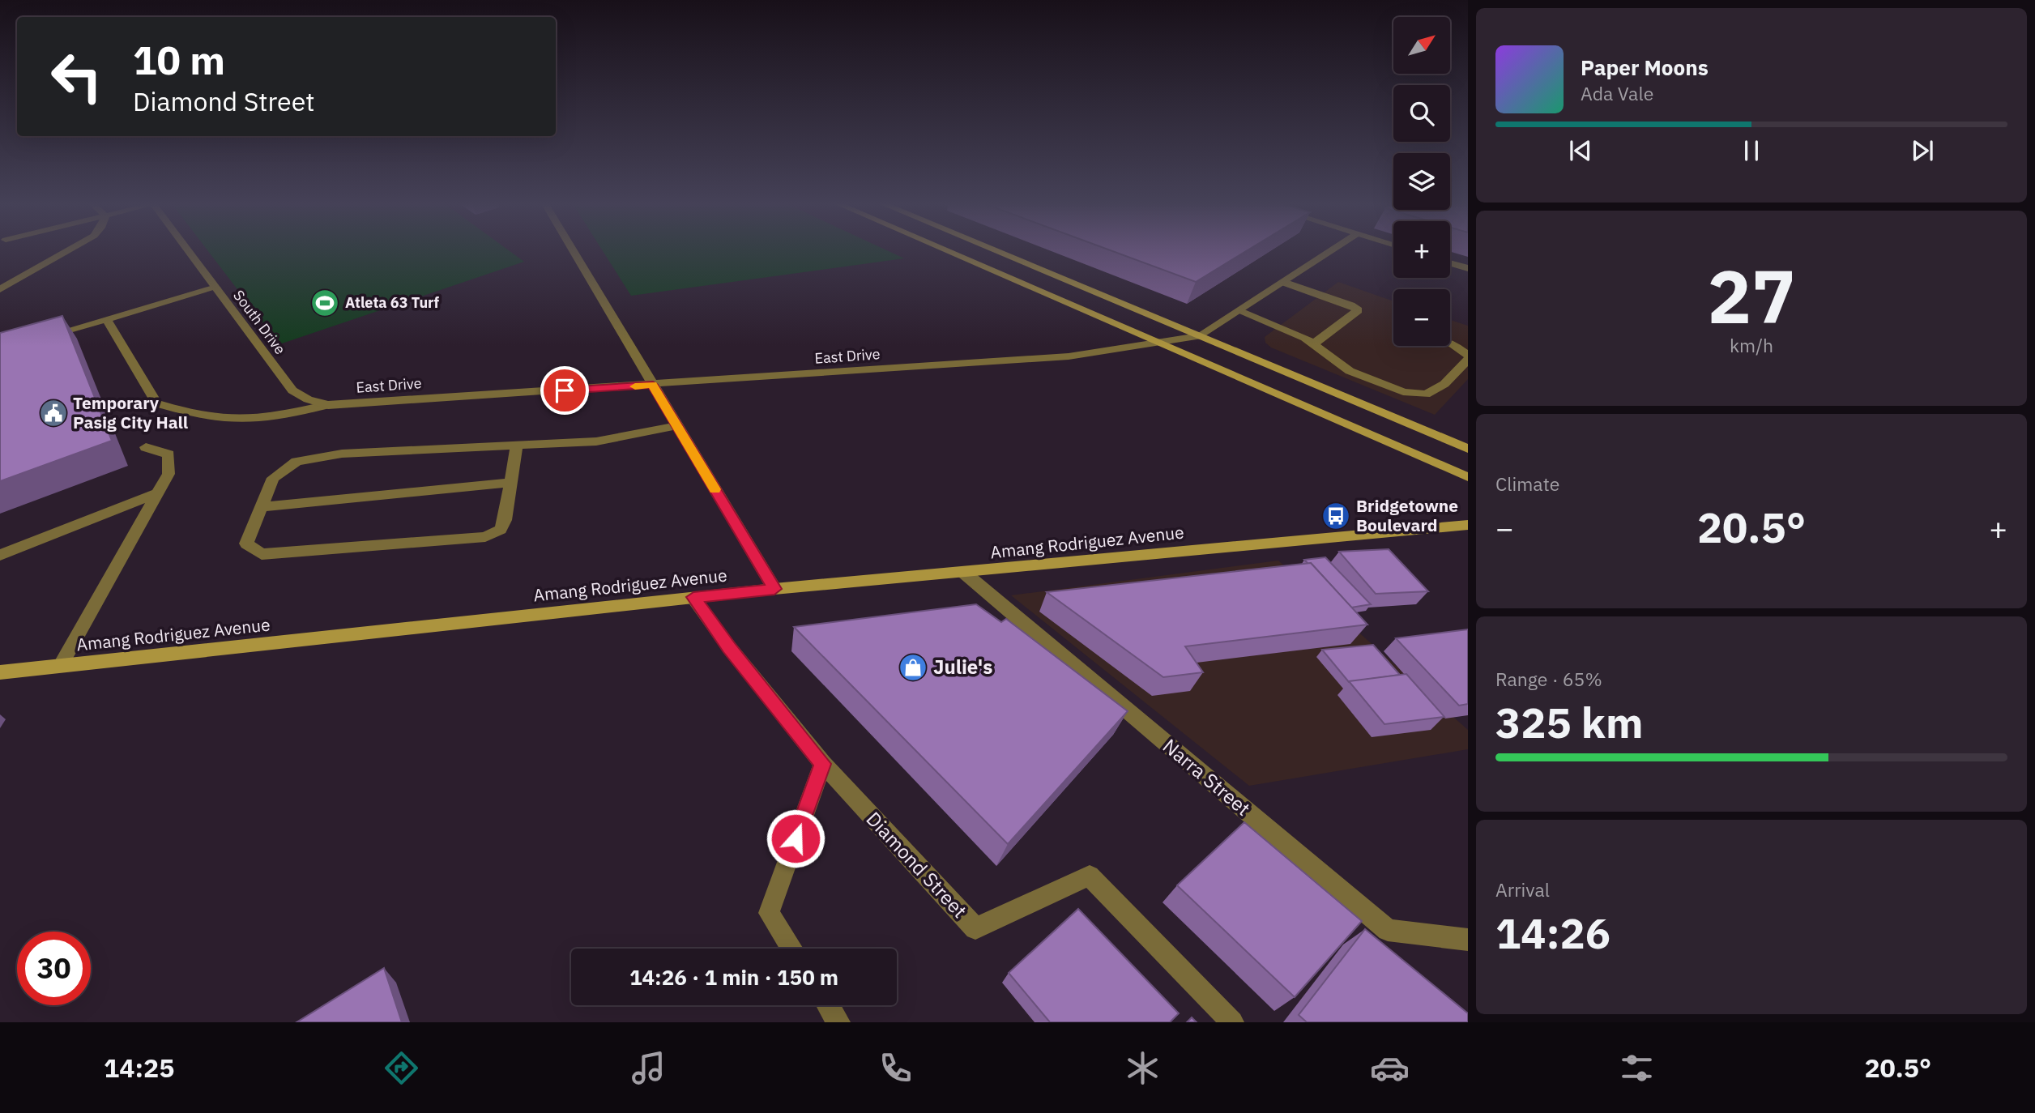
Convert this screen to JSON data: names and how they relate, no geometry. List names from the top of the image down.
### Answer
{
  "streets": {
    "street": [
      "South Drive",
      "East Drive",
      "Amang Rodriguez Avenue",
      "Narra Street",
      "Diamond Street"
    ]
  },
  "crossings": [
    ["South Drive", "East Drive"],
    ["Amang Rodriguez Avenue", "Narra Street"],
    ["Amang Rodriguez Avenue", "Diamond Street"]
  ],
  "places": {
    "sports": ["Atleta 63 Turf"],
    "public building": ["Temporary Pasig City Hall"],
    "bus stop": ["Bridgetowne Boulevard"],
    "shop": ["Julie's"]
  },
  "north": "top right",
  "page": {
    "map_buttons": ["+", "−"],
    "turn": ["10 m", "Diamond Street"],
    "song": ["Paper Moons", "Ada Vale"],
    "tile": [
      ["27", "km/h"],
      "Climate",
      ["Range · 65%", "325 km"],
      ["Arrival", "14:26"]
    ],
    "heat": ["−", "20.5°", "+"],
    "limit": "30",
    "trip": "14:26 · 1 min · 150 m",
    "tabs": ["14:25", "20.5°"]
  }
}
